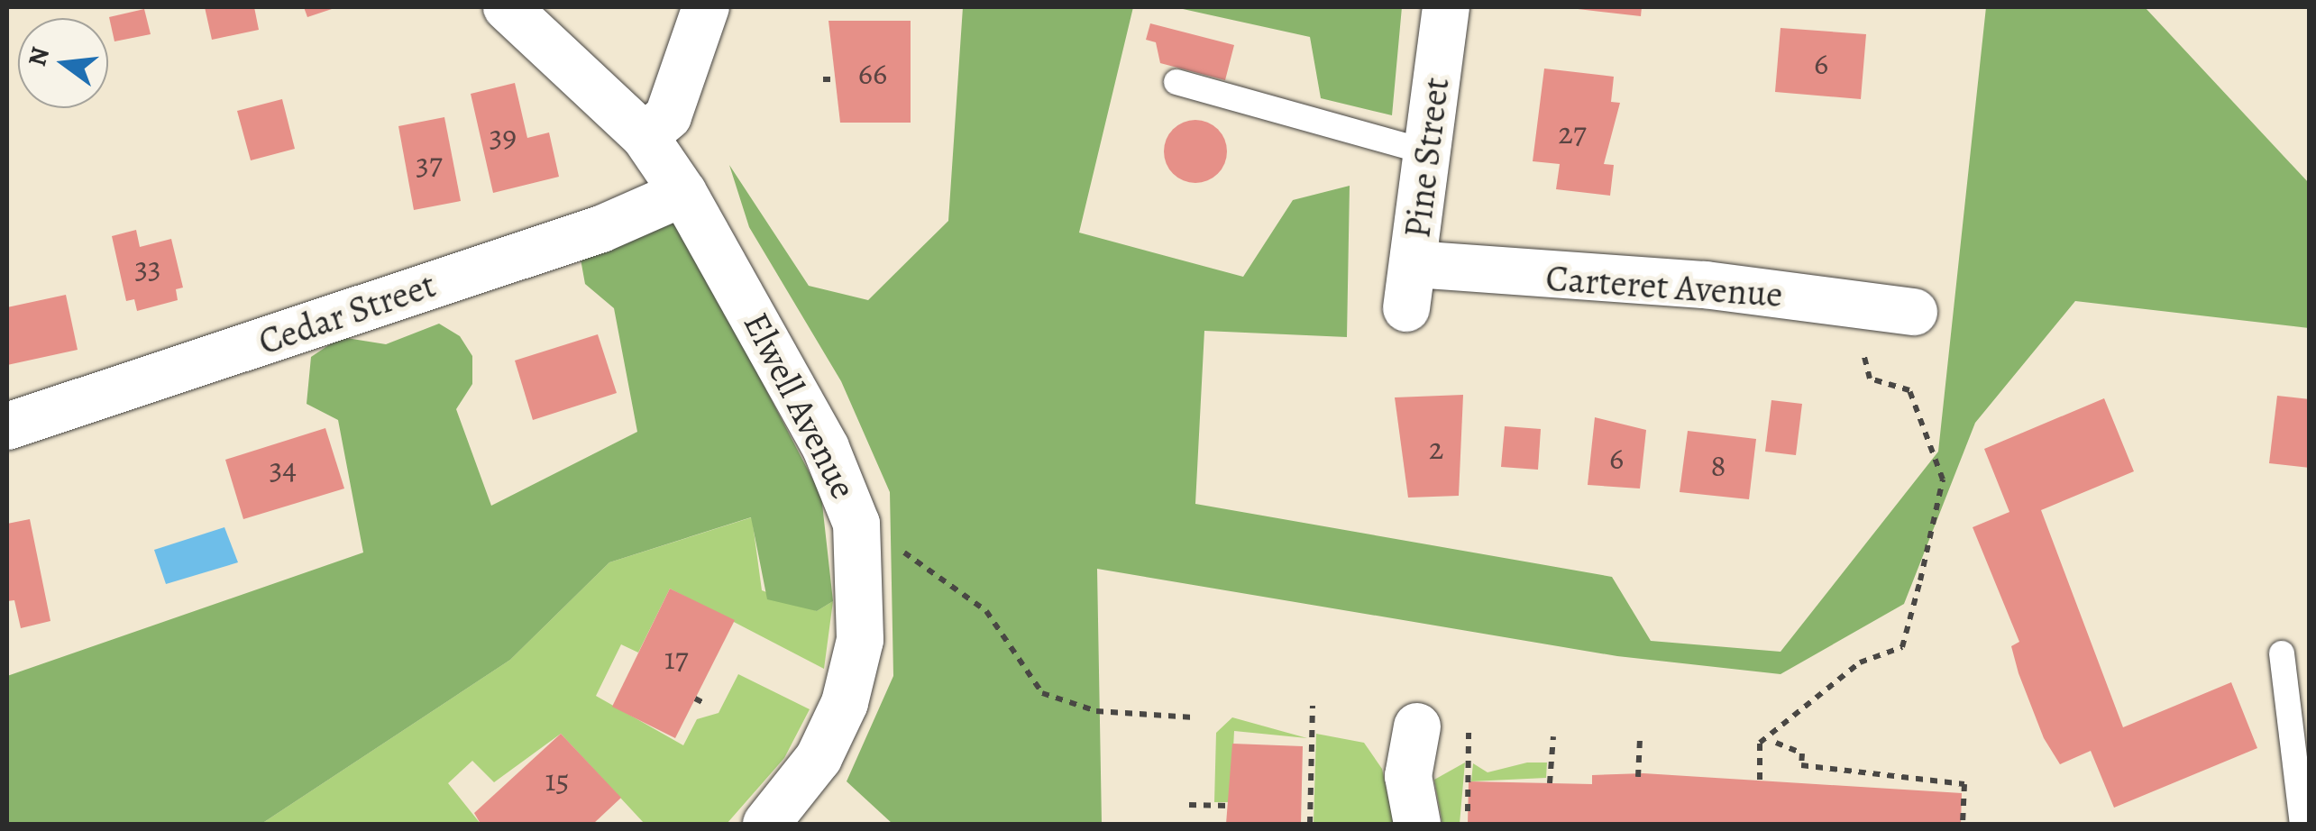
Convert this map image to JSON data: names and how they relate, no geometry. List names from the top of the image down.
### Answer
{
  "streets": {
    "street": [
      "Pine Street",
      "Carteret Avenue",
      "Cedar Street",
      "Elwell Avenue"
    ]
  },
  "crossings": [
    ["Pine Street", "Carteret Avenue"],
    ["Cedar Street", "Elwell Avenue"]
  ],
  "house_numbers": [
    "6",
    "66",
    "27",
    "39",
    "37",
    "33",
    "2",
    "6",
    "8",
    "34",
    "17",
    "15"
  ],
  "north": "left"
}
